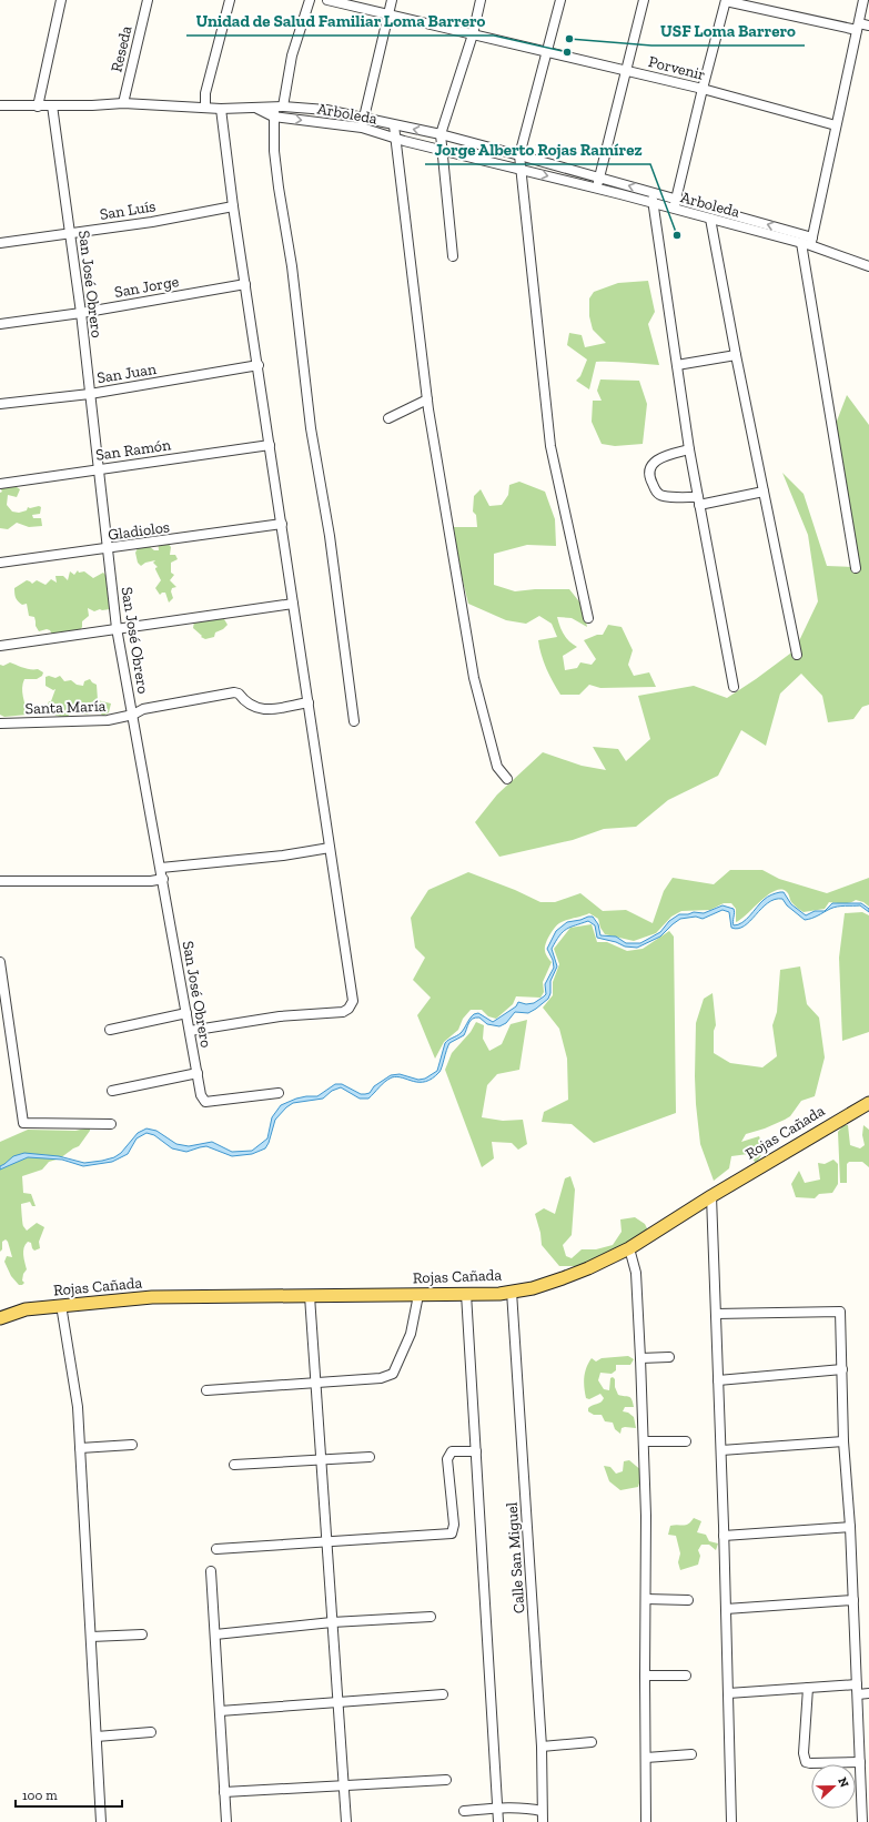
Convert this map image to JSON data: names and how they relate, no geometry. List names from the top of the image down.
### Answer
{
  "streets": {
    "main road": ["Rojas Cañada"],
    "street": [
      "Reseda",
      "Porvenir",
      "Arboleda",
      "San Luís",
      "San José Obrero",
      "San Jorge",
      "San Juan",
      "San Ramón",
      "Gladiolos",
      "Santa María",
      "Calle San Miguel"
    ]
  },
  "crossings": [
    ["Reseda", "Arboleda"],
    ["Arboleda", "San José Obrero"],
    ["San Luís", "San José Obrero"],
    ["San José Obrero", "San Jorge"],
    ["San José Obrero", "San Juan"],
    ["San José Obrero", "San Ramón"],
    ["San José Obrero", "Gladiolos"],
    ["San José Obrero", "Santa María"],
    ["Rojas Cañada", "Calle San Miguel"]
  ],
  "places": ["USF Loma Barrero", "Unidad de Salud Familiar Loma Barrero", "Jorge Alberto Rojas Ramírez"],
  "scale_bar": "100 m",
  "north": "right"
}
